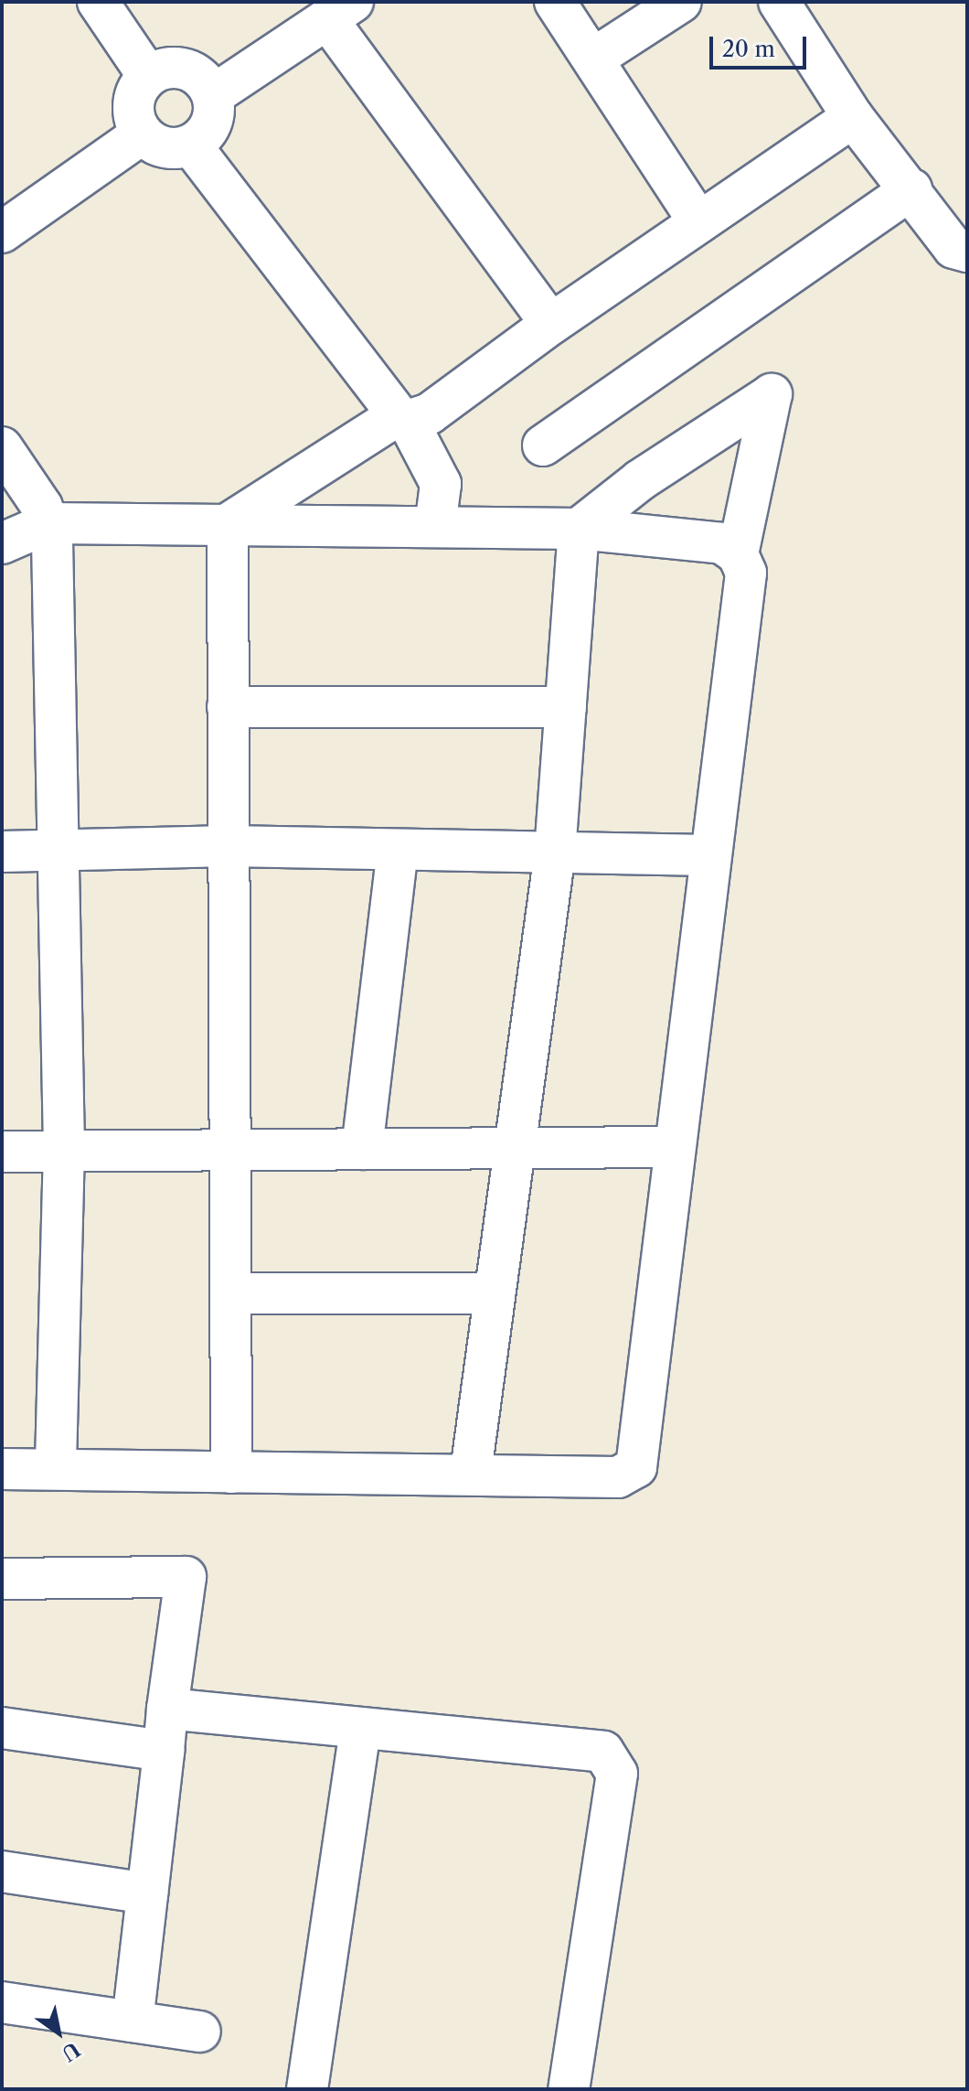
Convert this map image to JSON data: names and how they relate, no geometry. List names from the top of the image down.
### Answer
{
  "scale_bar": "20 m",
  "north": "bottom right"
}
